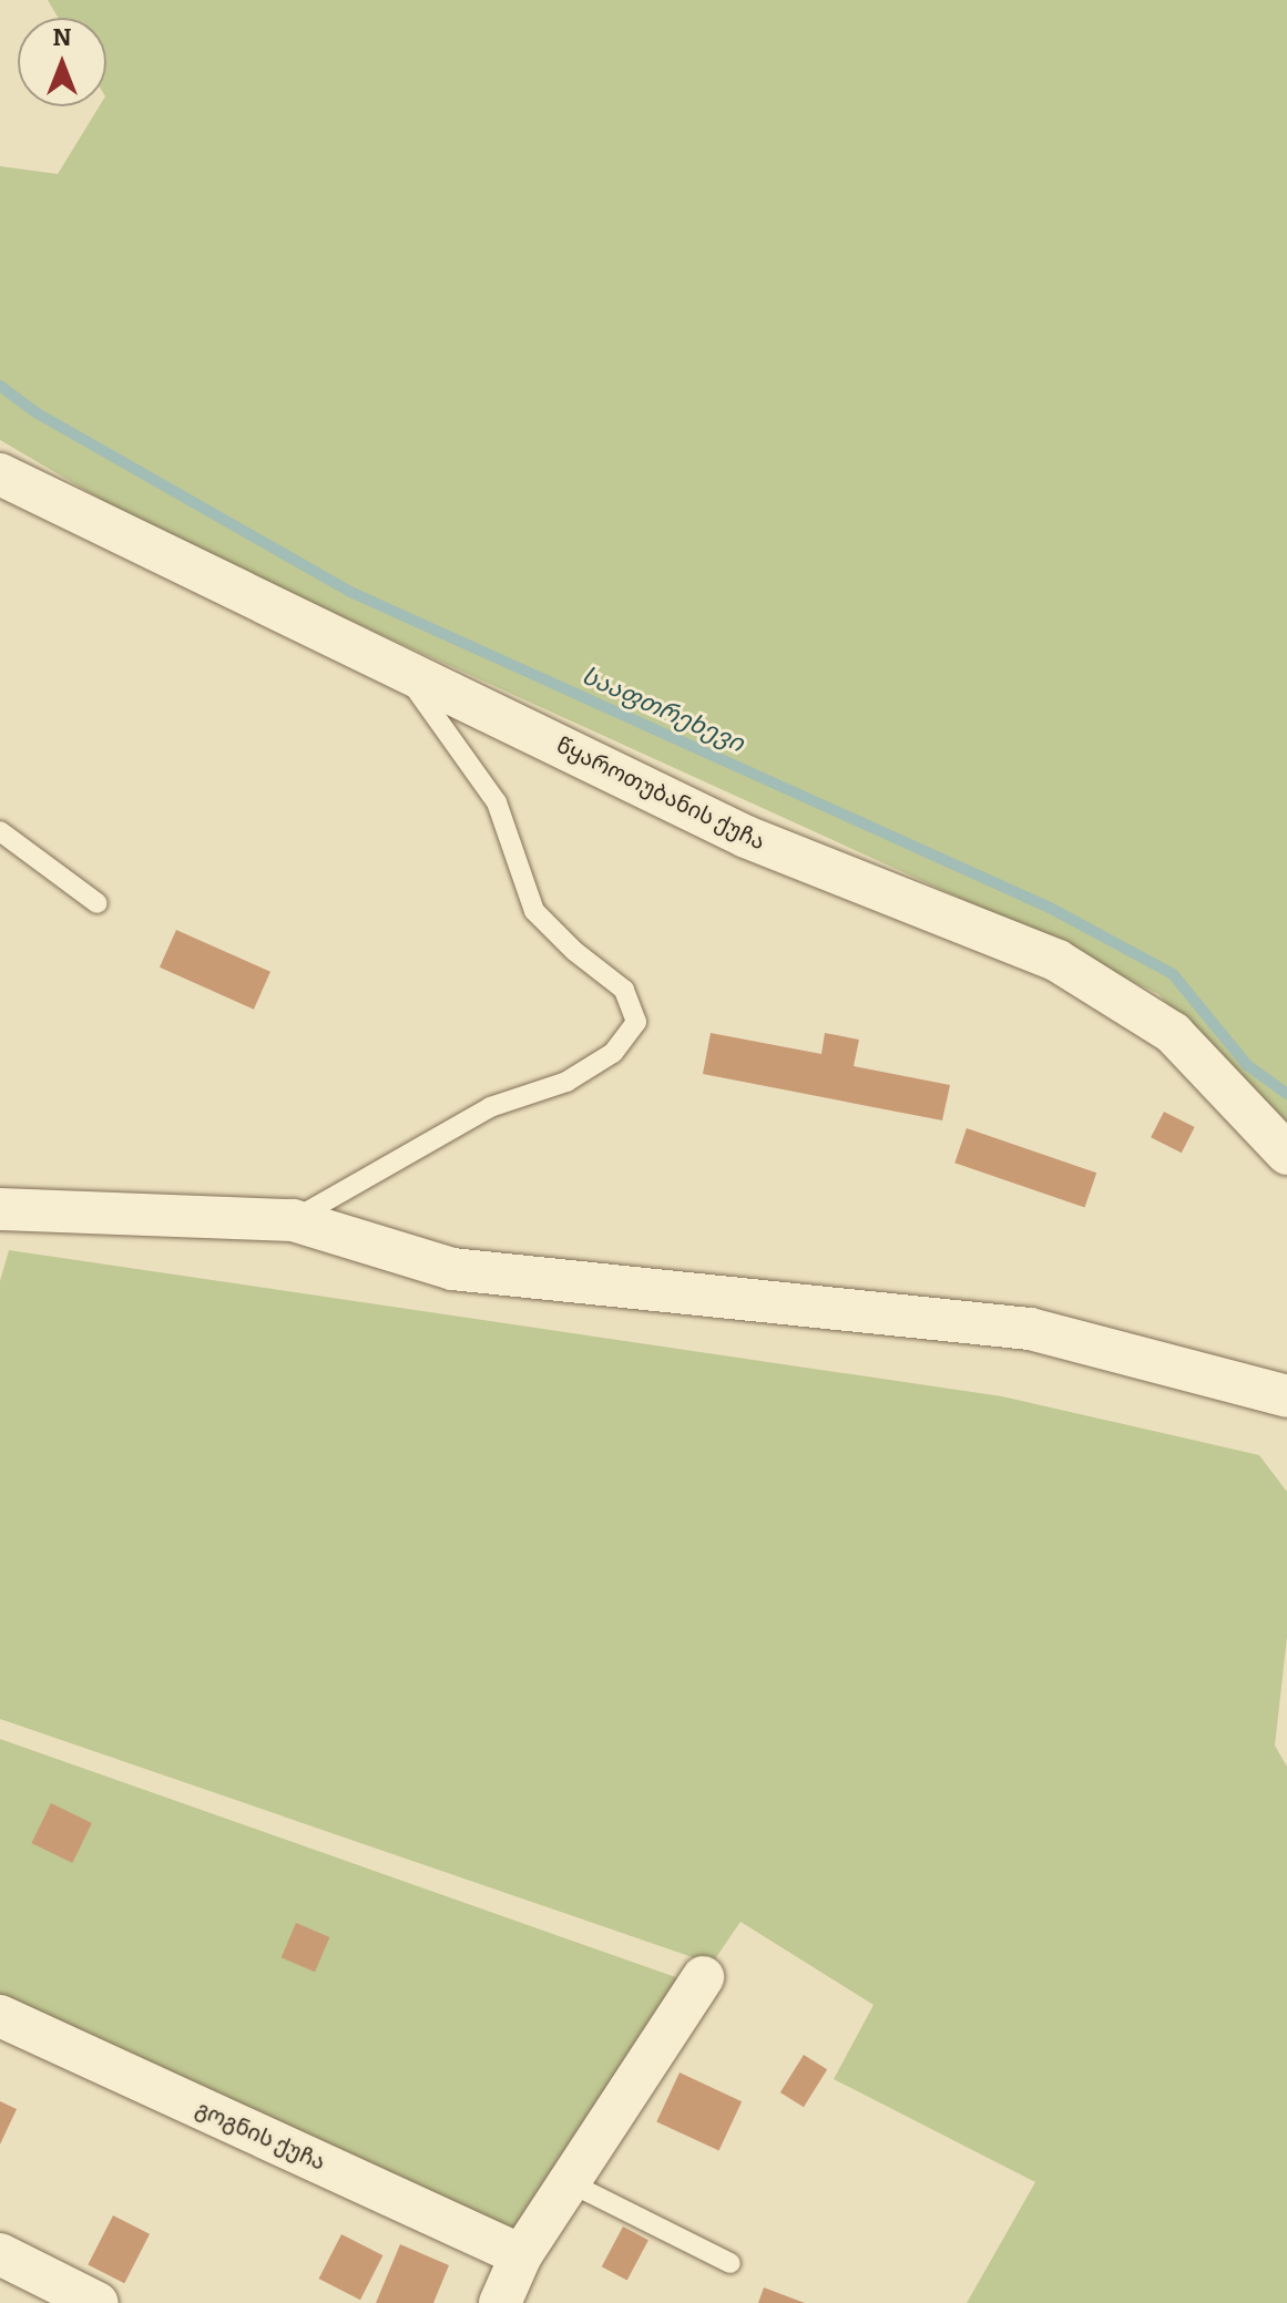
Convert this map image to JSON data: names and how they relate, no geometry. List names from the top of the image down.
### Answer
{
  "streets": {
    "street": ["წყაროთუბანის ქუჩა", "გოგნის ქუჩა"]
  },
  "water": ["სააფთრეხევი"],
  "north": "top"
}
